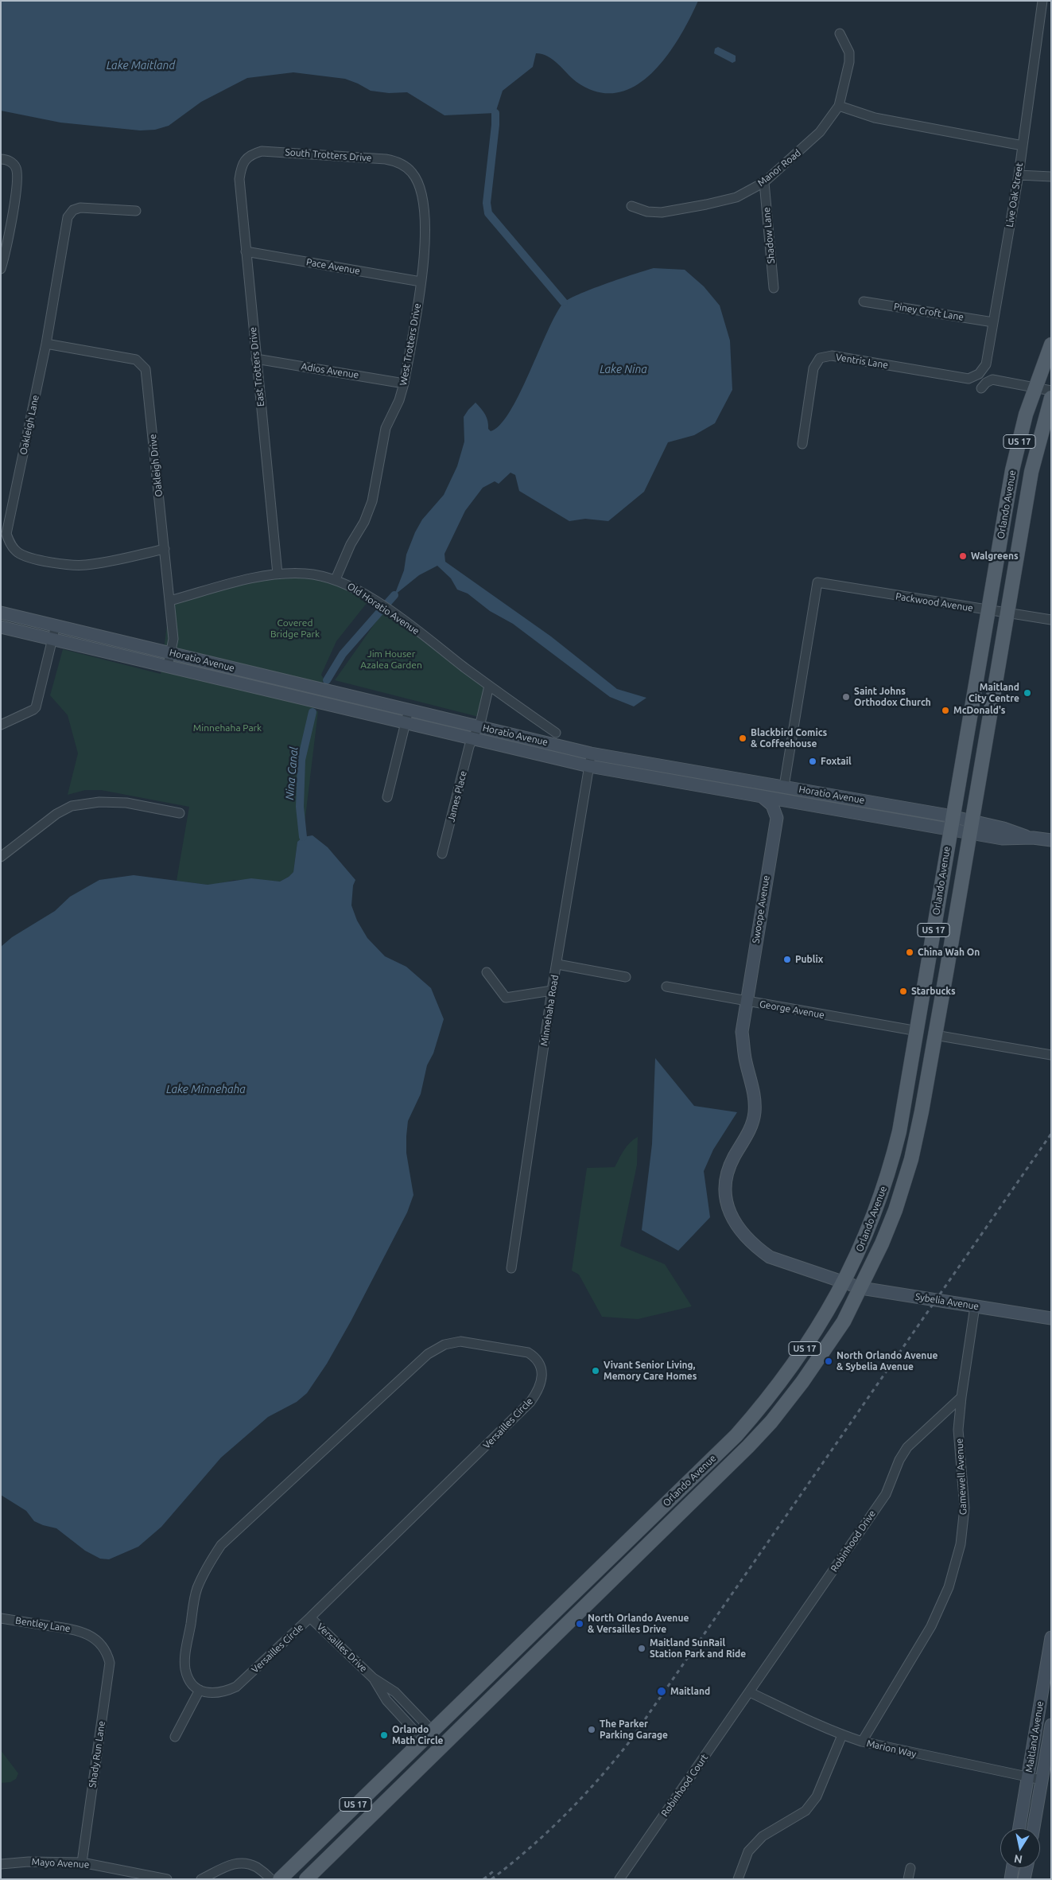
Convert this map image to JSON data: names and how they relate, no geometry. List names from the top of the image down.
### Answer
{
  "streets": {
    "main road": [
      "US 17",
      "Orlando Avenue",
      "Horatio Avenue",
      "Swoope Avenue",
      "Sybelia Avenue",
      "Maitland Avenue"
    ],
    "street": [
      "South Trotters Drive",
      "Manor Road",
      "Live Oak Street",
      "Shadow Lane",
      "Pace Avenue",
      "Piney Croft Lane",
      "West Trotters Drive",
      "Ventris Lane",
      "East Trotters Drive",
      "Adios Avenue",
      "Oakleigh Lane",
      "Oakleigh Drive",
      "Packwood Avenue",
      "Old Horatio Avenue",
      "James Place",
      "George Avenue",
      "Minnehaha Road",
      "Versailles Circle",
      "Gamewell Avenue",
      "Robinhood Drive",
      "Bentley Lane",
      "Versailles Drive",
      "Marion Way",
      "Shady Run Lane",
      "Robinhood Court",
      "Mayo Avenue"
    ]
  },
  "crossings": [
    ["South Trotters Drive", "West Trotters Drive"],
    ["South Trotters Drive", "East Trotters Drive"],
    ["Manor Road", "Shadow Lane"],
    ["Live Oak Street", "Piney Croft Lane"],
    ["Live Oak Street", "Ventris Lane"],
    ["Pace Avenue", "West Trotters Drive"],
    ["Pace Avenue", "East Trotters Drive"],
    ["West Trotters Drive", "Adios Avenue"],
    ["West Trotters Drive", "Old Horatio Avenue"],
    ["East Trotters Drive", "Adios Avenue"],
    ["East Trotters Drive", "Old Horatio Avenue"],
    ["Oakleigh Lane", "Oakleigh Drive"],
    ["Oakleigh Drive", "Old Horatio Avenue"],
    ["Oakleigh Drive", "Horatio Avenue"],
    ["Orlando Avenue", "Packwood Avenue"],
    ["Orlando Avenue", "Horatio Avenue"],
    ["Orlando Avenue", "Swoope Avenue"],
    ["Orlando Avenue", "George Avenue"],
    ["Orlando Avenue", "Sybelia Avenue"],
    ["Orlando Avenue", "Versailles Drive"],
    ["Packwood Avenue", "Horatio Avenue"],
    ["Horatio Avenue", "James Place"],
    ["Horatio Avenue", "Minnehaha Road"],
    ["Swoope Avenue", "George Avenue"],
    ["Swoope Avenue", "Sybelia Avenue"],
    ["Sybelia Avenue", "Gamewell Avenue"],
    ["Versailles Circle", "Versailles Drive"],
    ["Gamewell Avenue", "Robinhood Drive"],
    ["Gamewell Avenue", "Marion Way"],
    ["Robinhood Drive", "Marion Way"],
    ["Robinhood Drive", "Robinhood Court"],
    ["Bentley Lane", "Shady Run Lane"],
    ["Maitland Avenue", "Marion Way"],
    ["Marion Way", "Robinhood Court"],
    ["Shady Run Lane", "Mayo Avenue"]
  ],
  "water": [
    "Lake Maitland",
    "Lake Nina",
    "Nina Canal",
    "Lake Minnehaha"
  ],
  "parks": ["Covered Bridge Park", "Jim Houser Azalea Garden", "Minnehaha Park"],
  "places": [
    "Walgreens",
    "Maitland City Centre",
    "Saint Johns Orthodox Church",
    "McDonald's",
    "Blackbird Comics & Coffeehouse",
    "Foxtail",
    "China Wah On",
    "Publix",
    "Starbucks",
    "North Orlando Avenue & Sybelia Avenue",
    "Vivant Senior Living, Memory Care Homes",
    "North Orlando Avenue & Versailles Drive",
    "Maitland SunRail Station Park and Ride",
    "Maitland",
    "The Parker Parking Garage",
    "Orlando Math Circle"
  ],
  "north": "bottom"
}
